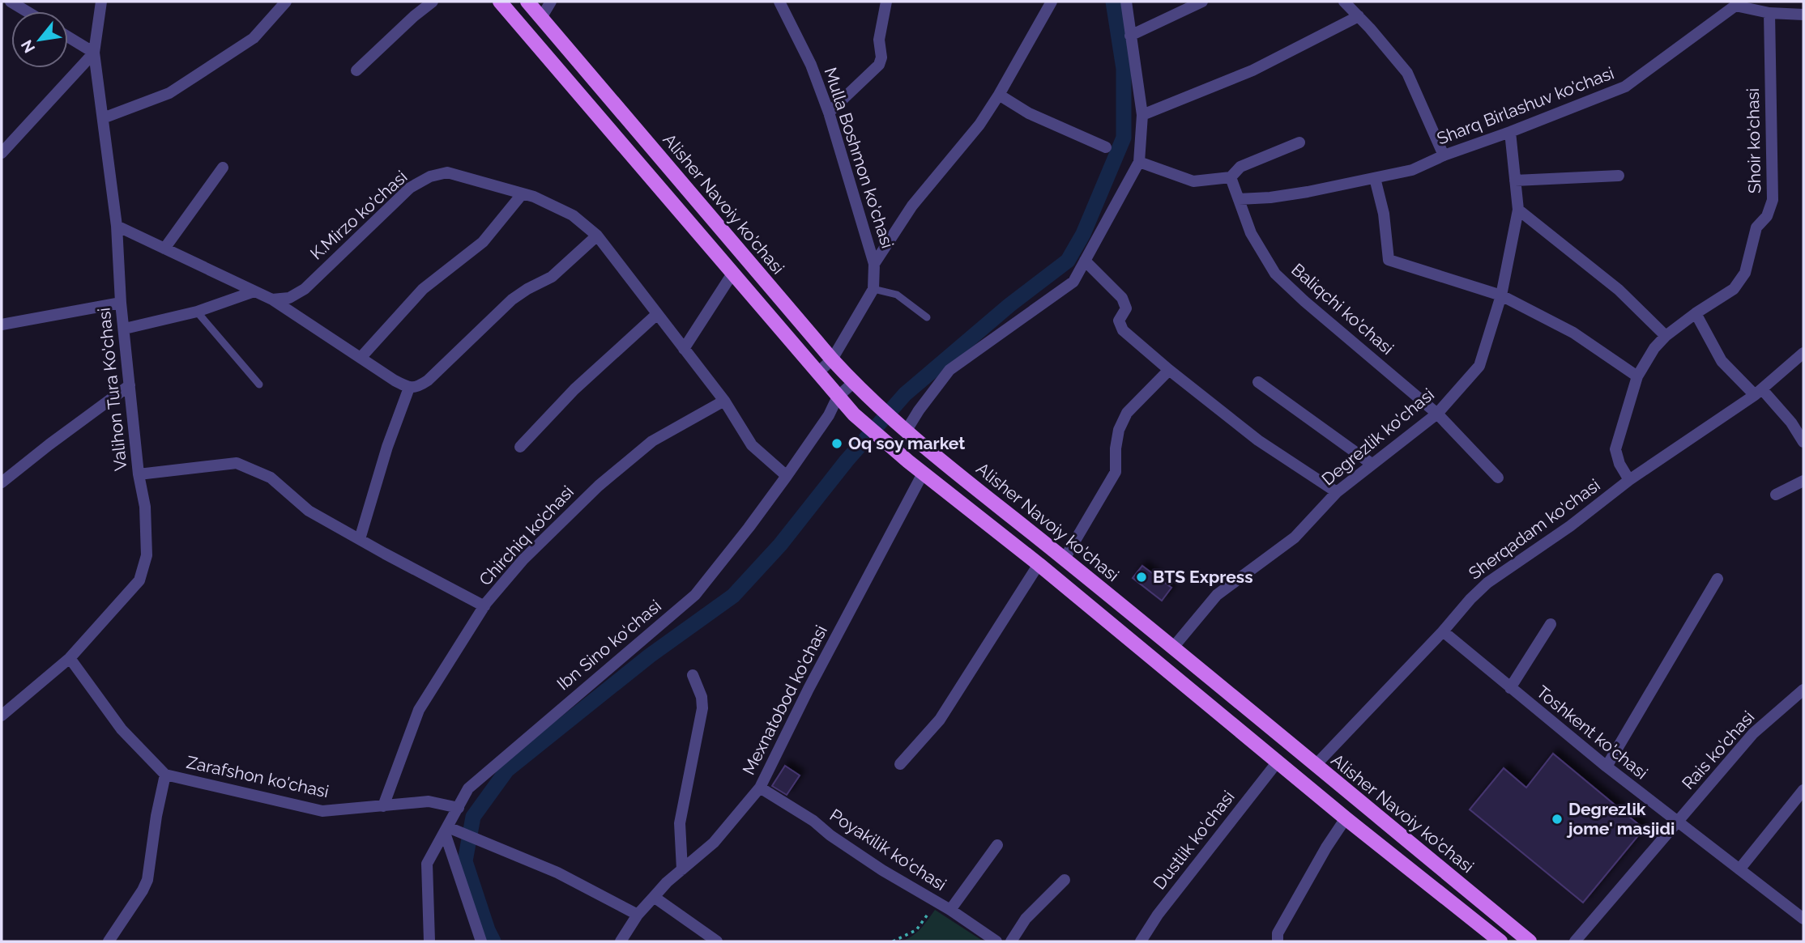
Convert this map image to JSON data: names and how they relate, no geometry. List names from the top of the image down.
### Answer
{
  "streets": {
    "main road": ["Alisher Navoiy ko'chasi"],
    "street": [
      "Sharq Birlashuv ko'chasi",
      "Shoir ko'chasi",
      "Mulla Boshmon ko'chasi",
      "K.Mirzo ko'chasi",
      "Baliqchi ko'chasi",
      "Valihon Tura Ko'chasi",
      "Degrezlik ko'chasi",
      "Sherqadam ko'chasi",
      "Chirchiq ko’chasi",
      "Ibn Sino ko‘chasi",
      "Mexnatobod ko'chasi",
      "Toshkent ko'chasi",
      "Rais ko'chasi",
      "Zarafshon ko'chasi",
      "Dustlik ko'chasi",
      "Poyakilik ko'chasi"
    ]
  },
  "crossings": [
    ["Sharq Birlashuv ko'chasi", "Shoir ko'chasi"],
    ["Sharq Birlashuv ko'chasi", "Baliqchi ko'chasi"],
    ["Sharq Birlashuv ko'chasi", "Degrezlik ko'chasi"],
    ["Shoir ko'chasi", "Sherqadam ko'chasi"],
    ["Alisher Navoiy ko'chasi", "Degrezlik ko'chasi"],
    ["Alisher Navoiy ko'chasi", "Sherqadam ko'chasi"],
    ["Alisher Navoiy ko'chasi", "Ibn Sino ko‘chasi"],
    ["K.Mirzo ko'chasi", "Chirchiq ko’chasi"],
    ["K.Mirzo ko'chasi", "Ibn Sino ko‘chasi"],
    ["Baliqchi ko'chasi", "Degrezlik ko'chasi"],
    ["Valihon Tura Ko'chasi", "Zarafshon ko'chasi"],
    ["Sherqadam ko'chasi", "Toshkent ko'chasi"],
    ["Chirchiq ko’chasi", "Zarafshon ko'chasi"],
    ["Ibn Sino ko‘chasi", "Zarafshon ko'chasi"],
    ["Mexnatobod ko'chasi", "Poyakilik ko'chasi"],
    ["Toshkent ko'chasi", "Rais ko'chasi"]
  ],
  "places": ["Oq soy market", "BTS Express", "Degrezlik jome' masjidi"],
  "north": "bottom left"
}
